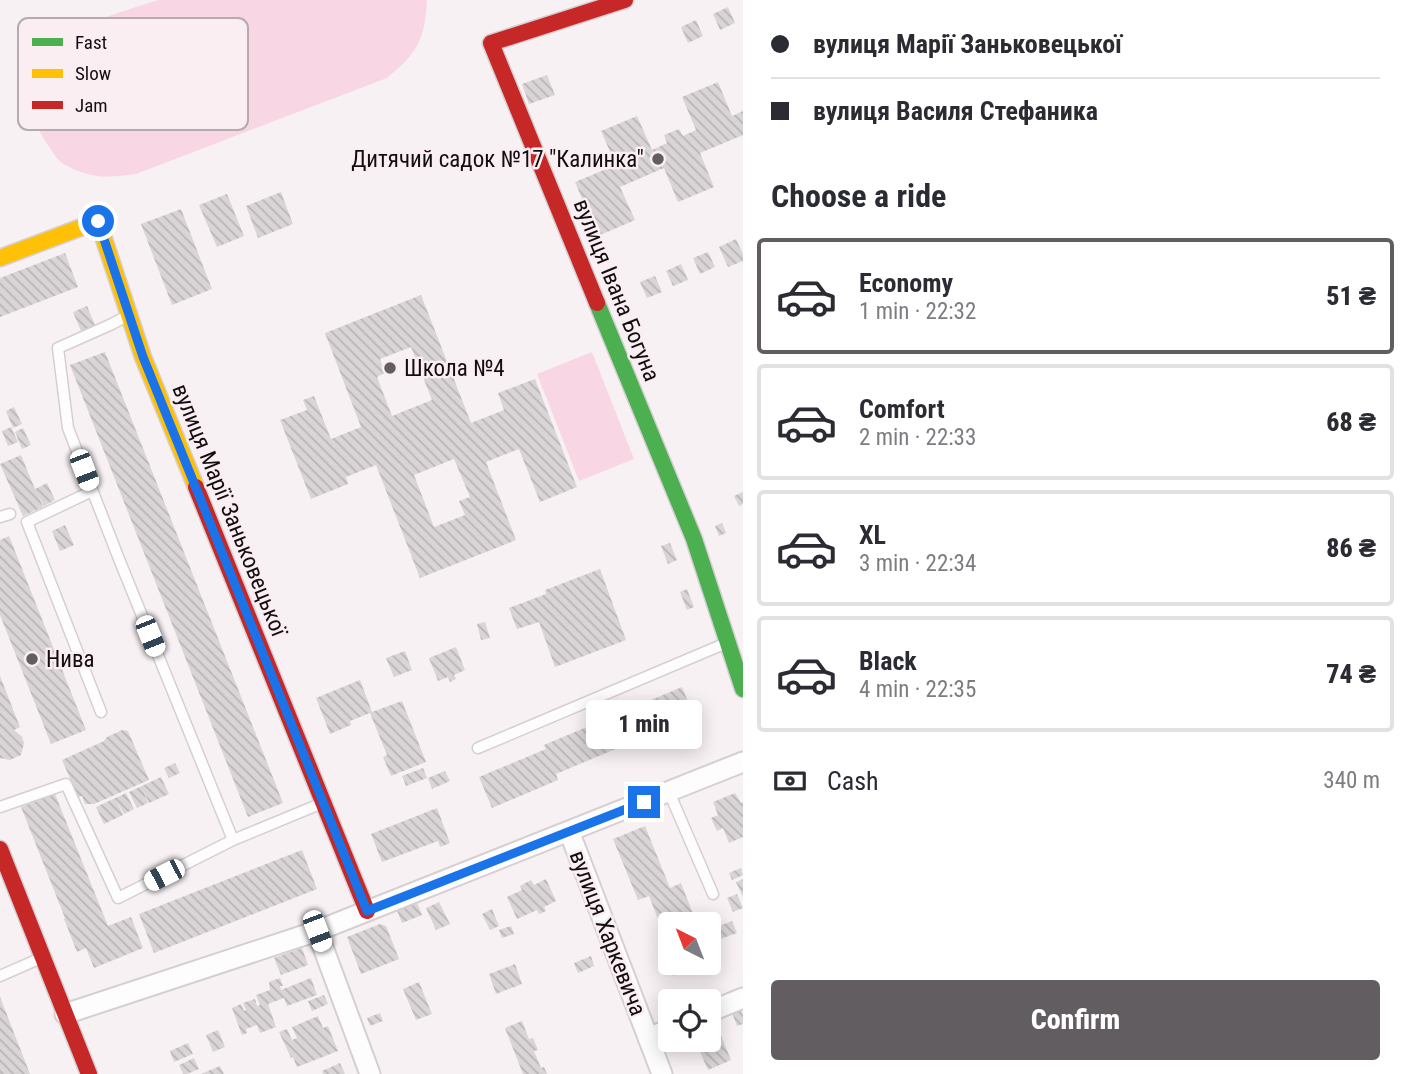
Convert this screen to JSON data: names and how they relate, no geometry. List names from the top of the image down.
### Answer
{
  "streets": {
    "street": ["вулиця Івана Богуна", "вулиця Марії Заньковецької", "вулиця Харкевича"]
  },
  "places": ["Дитячий садок №17 \"Калинка\"", "Школа №4", "Нива"],
  "legend": ["Fast", "Slow", "Jam"],
  "north": "top left",
  "page": {
    "banner": ["вулиця Марії Заньковецької", "вулиця Василя Стефаника"],
    "heading": "Choose a ride",
    "list": [
      {
        "name": "Economy",
        "note": "1 min · 22:32",
        "value": "51 ₴"
      },
      {
        "name": "Comfort",
        "note": "2 min · 22:33",
        "value": "68 ₴"
      },
      {
        "name": "XL",
        "note": "3 min · 22:34",
        "value": "86 ₴"
      },
      {
        "name": "Black",
        "note": "4 min · 22:35",
        "value": "74 ₴"
      }
    ],
    "bubble": "1 min",
    "pay": ["Cash", "340 m"],
    "buttons": "Confirm"
  }
}
